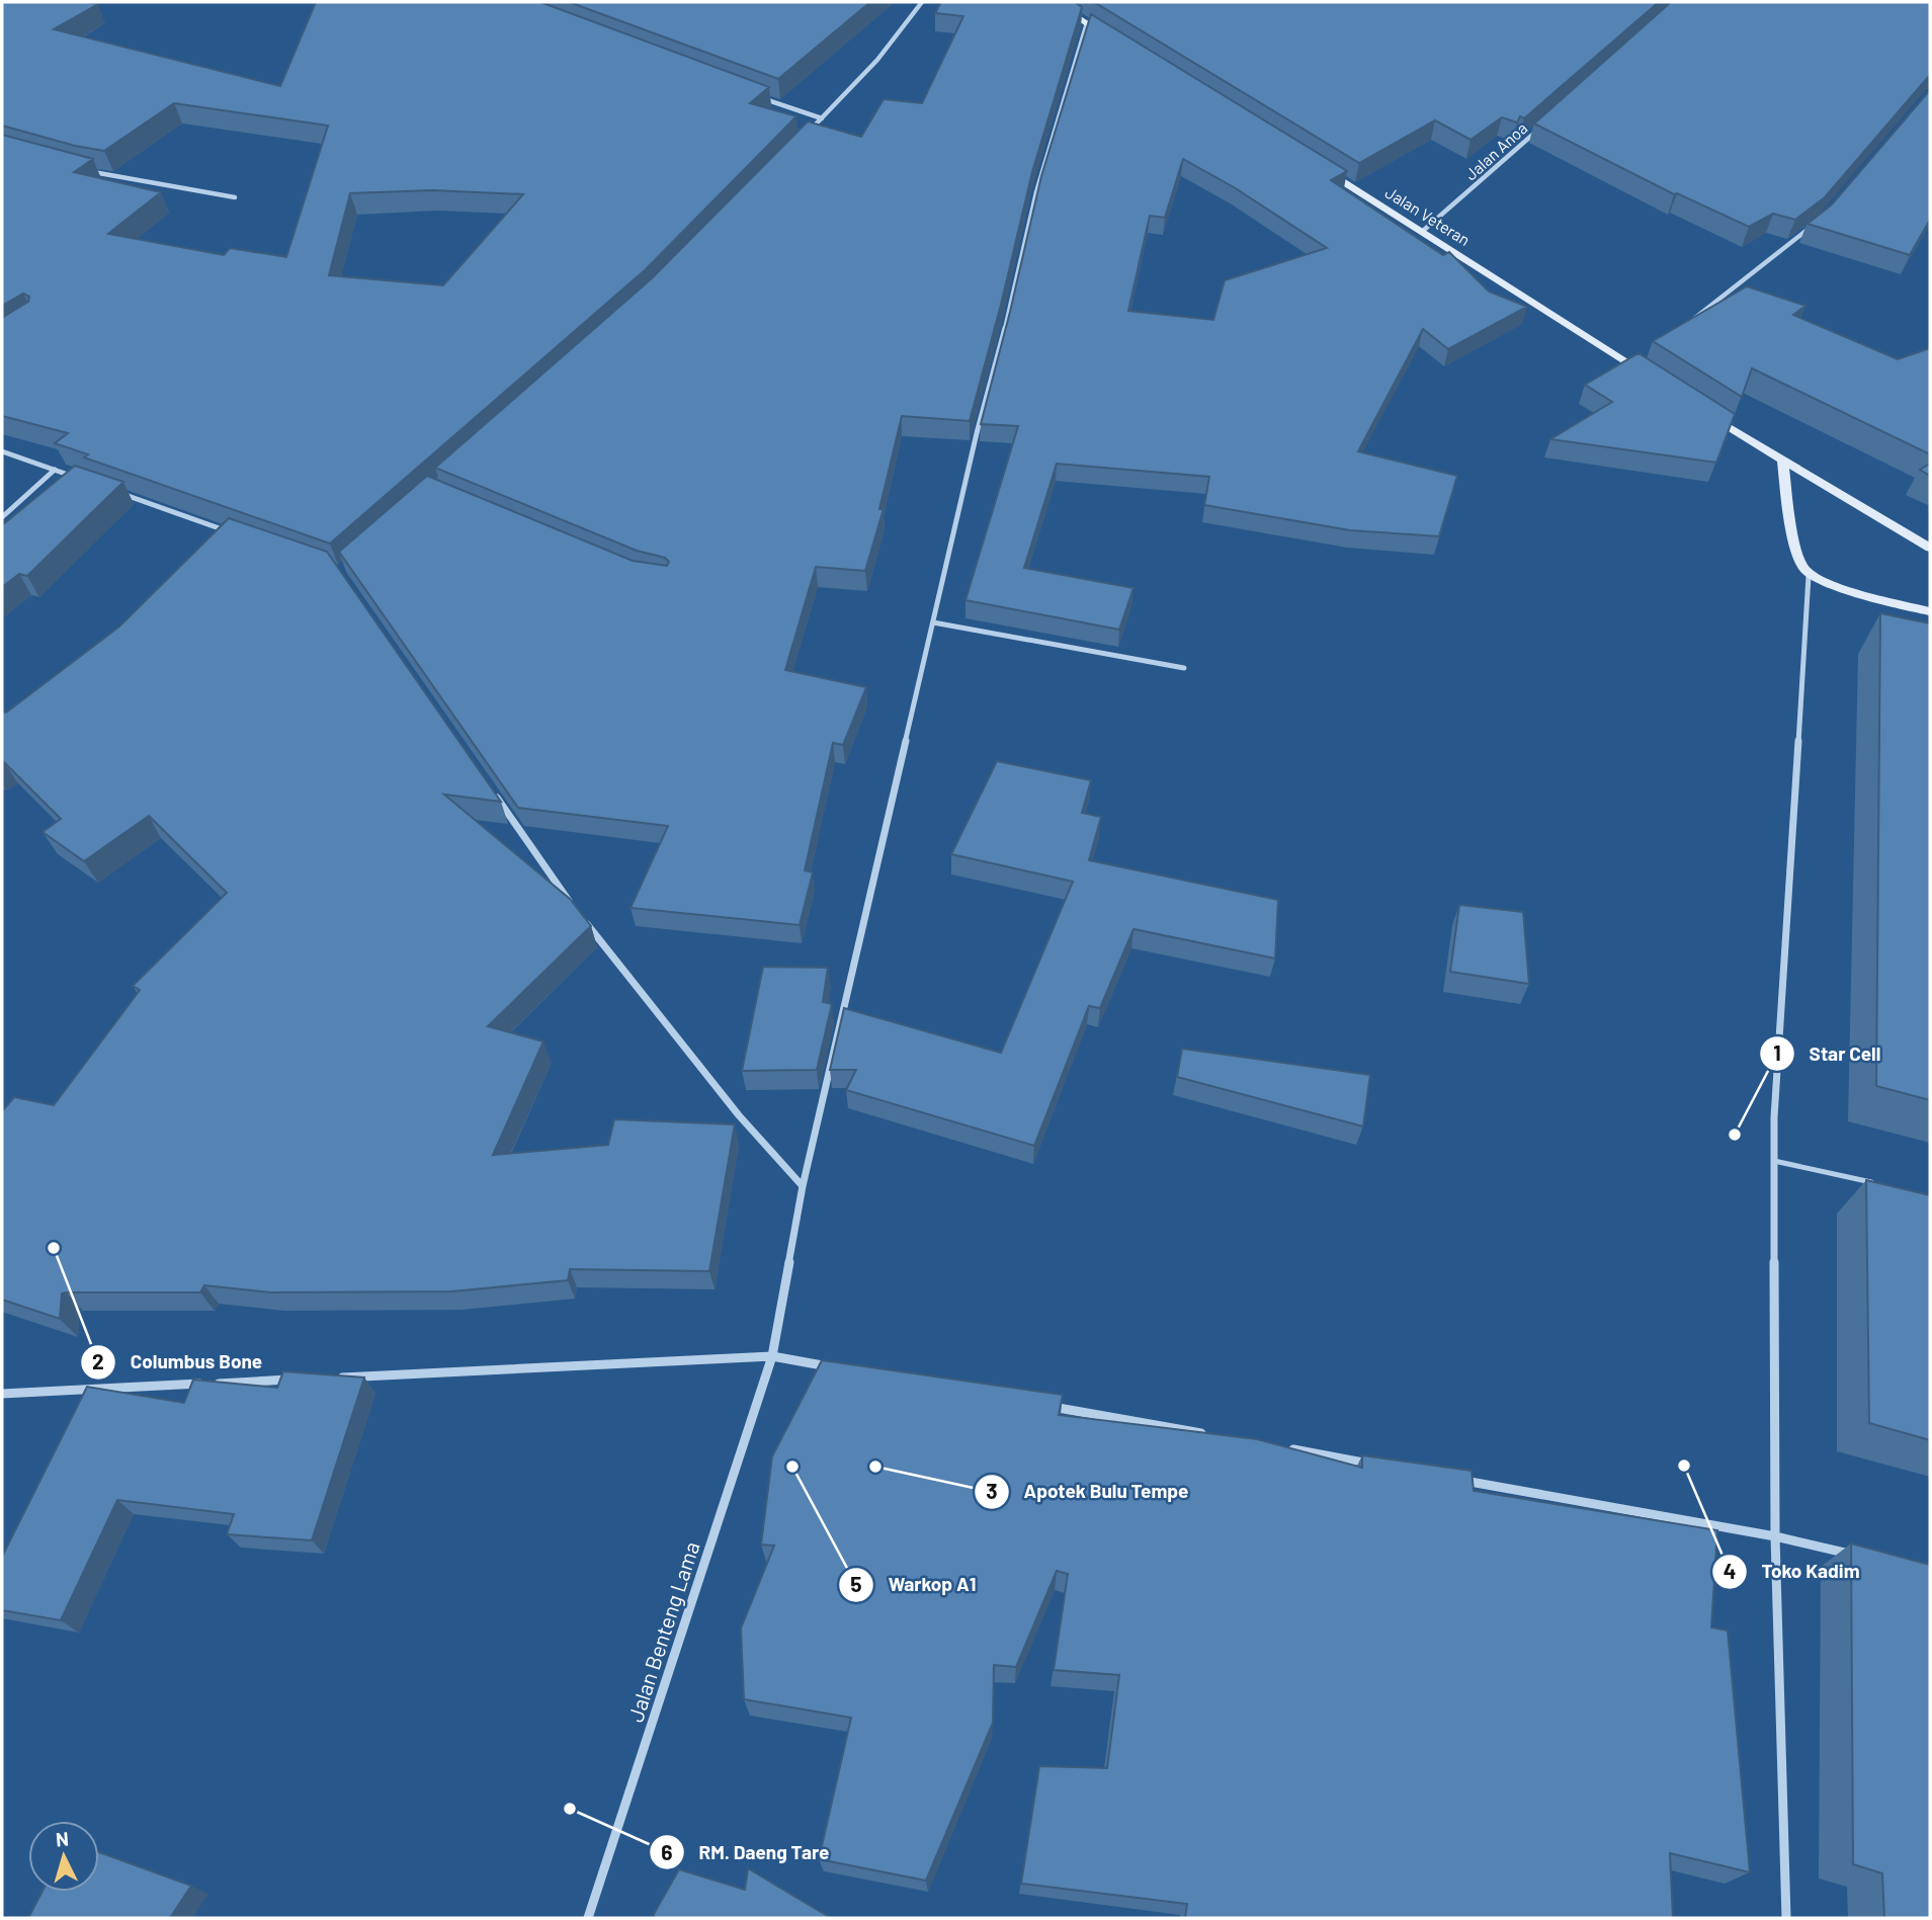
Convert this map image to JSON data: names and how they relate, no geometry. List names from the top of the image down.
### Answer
{
  "streets": {
    "main road": ["Jalan Veteran"],
    "street": ["Jalan Anoa", "Jalan Benteng Lama"]
  },
  "crossings": [
    ["Jalan Anoa", "Jalan Veteran"]
  ],
  "places": [
    "Star Cell",
    "Columbus Bone",
    "Toko Kadim",
    "Warkop A1",
    "Apotek Bulu Tempe",
    "RM. Daeng Tare"
  ],
  "north": "top"
}
